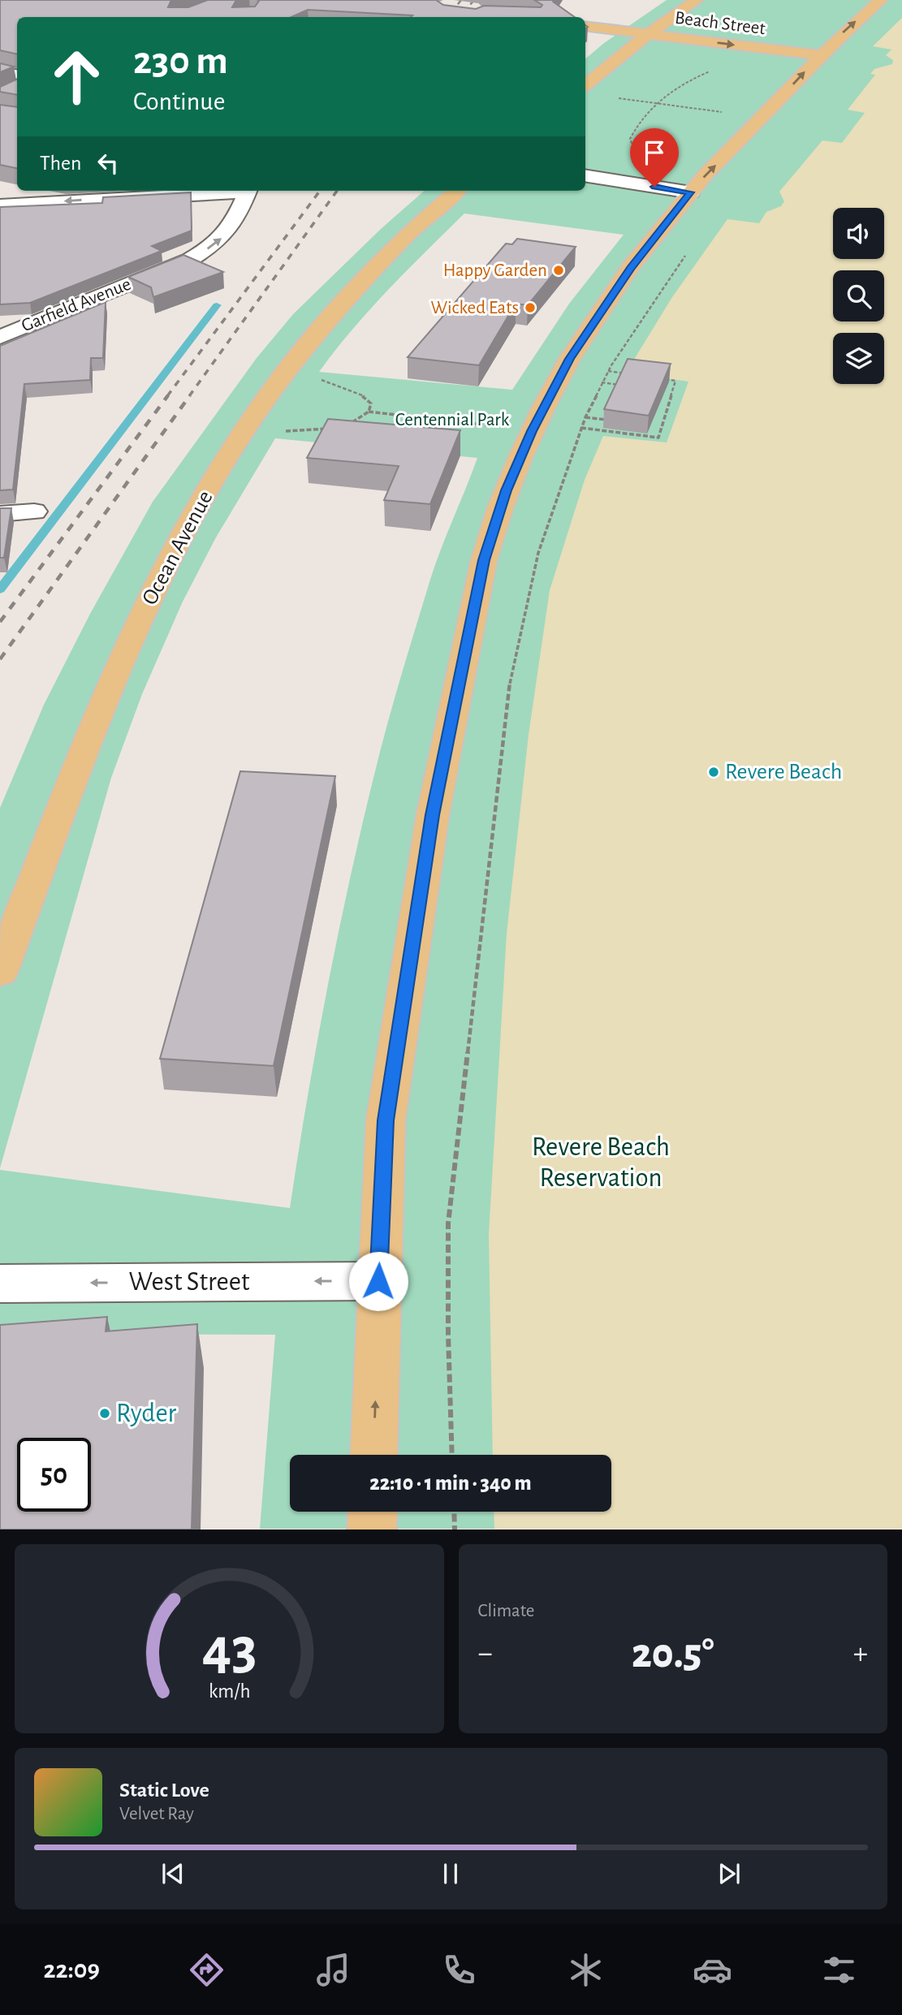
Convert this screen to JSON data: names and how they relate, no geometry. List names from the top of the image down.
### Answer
{
  "streets": {
    "main road": ["Beach Street", "Ocean Avenue"],
    "street": ["Garfield Avenue", "West Street"]
  },
  "one_way": ["Beach Street", "West Street"],
  "parks": ["Centennial Park", "Revere Beach Reservation"],
  "places": [
    "Happy Garden",
    "Wicked Eats",
    "Revere Beach",
    "Ryder"
  ],
  "page": {
    "turn": ["230 m", "Continue"],
    "then": "Then",
    "limit": "50",
    "trip": "22:10 · 1 min · 340 m",
    "tile": "Climate",
    "heat": ["−", "20.5°", "+"],
    "song": ["Static Love", "Velvet Ray"],
    "tabs": "22:09",
    "gauge": ["43", "km/h"]
  }
}
